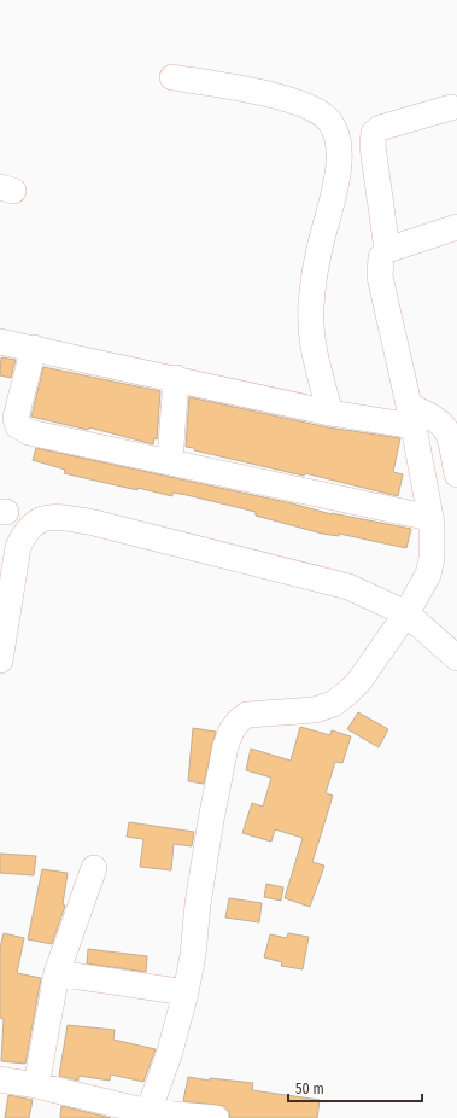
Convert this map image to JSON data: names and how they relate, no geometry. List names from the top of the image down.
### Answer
{
  "scale_bar": "50 m"
}
